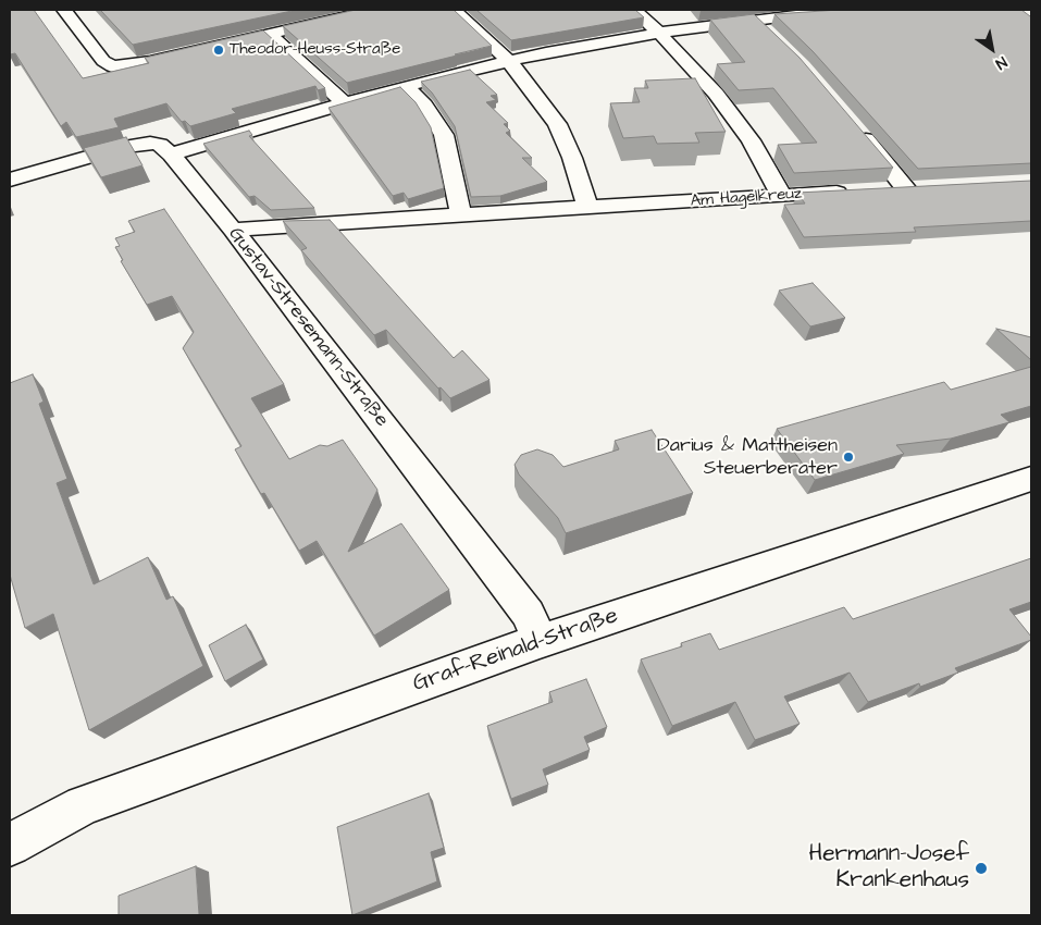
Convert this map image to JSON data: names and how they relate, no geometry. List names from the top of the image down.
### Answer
{
  "streets": {
    "street": ["Am Hagelkreuz", "Gustav-Stresemann-Straße", "Graf-Reinald-Straße"]
  },
  "crossings": [
    ["Am Hagelkreuz", "Gustav-Stresemann-Straße"],
    ["Gustav-Stresemann-Straße", "Graf-Reinald-Straße"]
  ],
  "places": ["Theodor-Heuss-Straße", "Darius & Mattheisen Steuerberater", "Hermann-Josef Krankenhaus"],
  "north": "bottom right"
}
